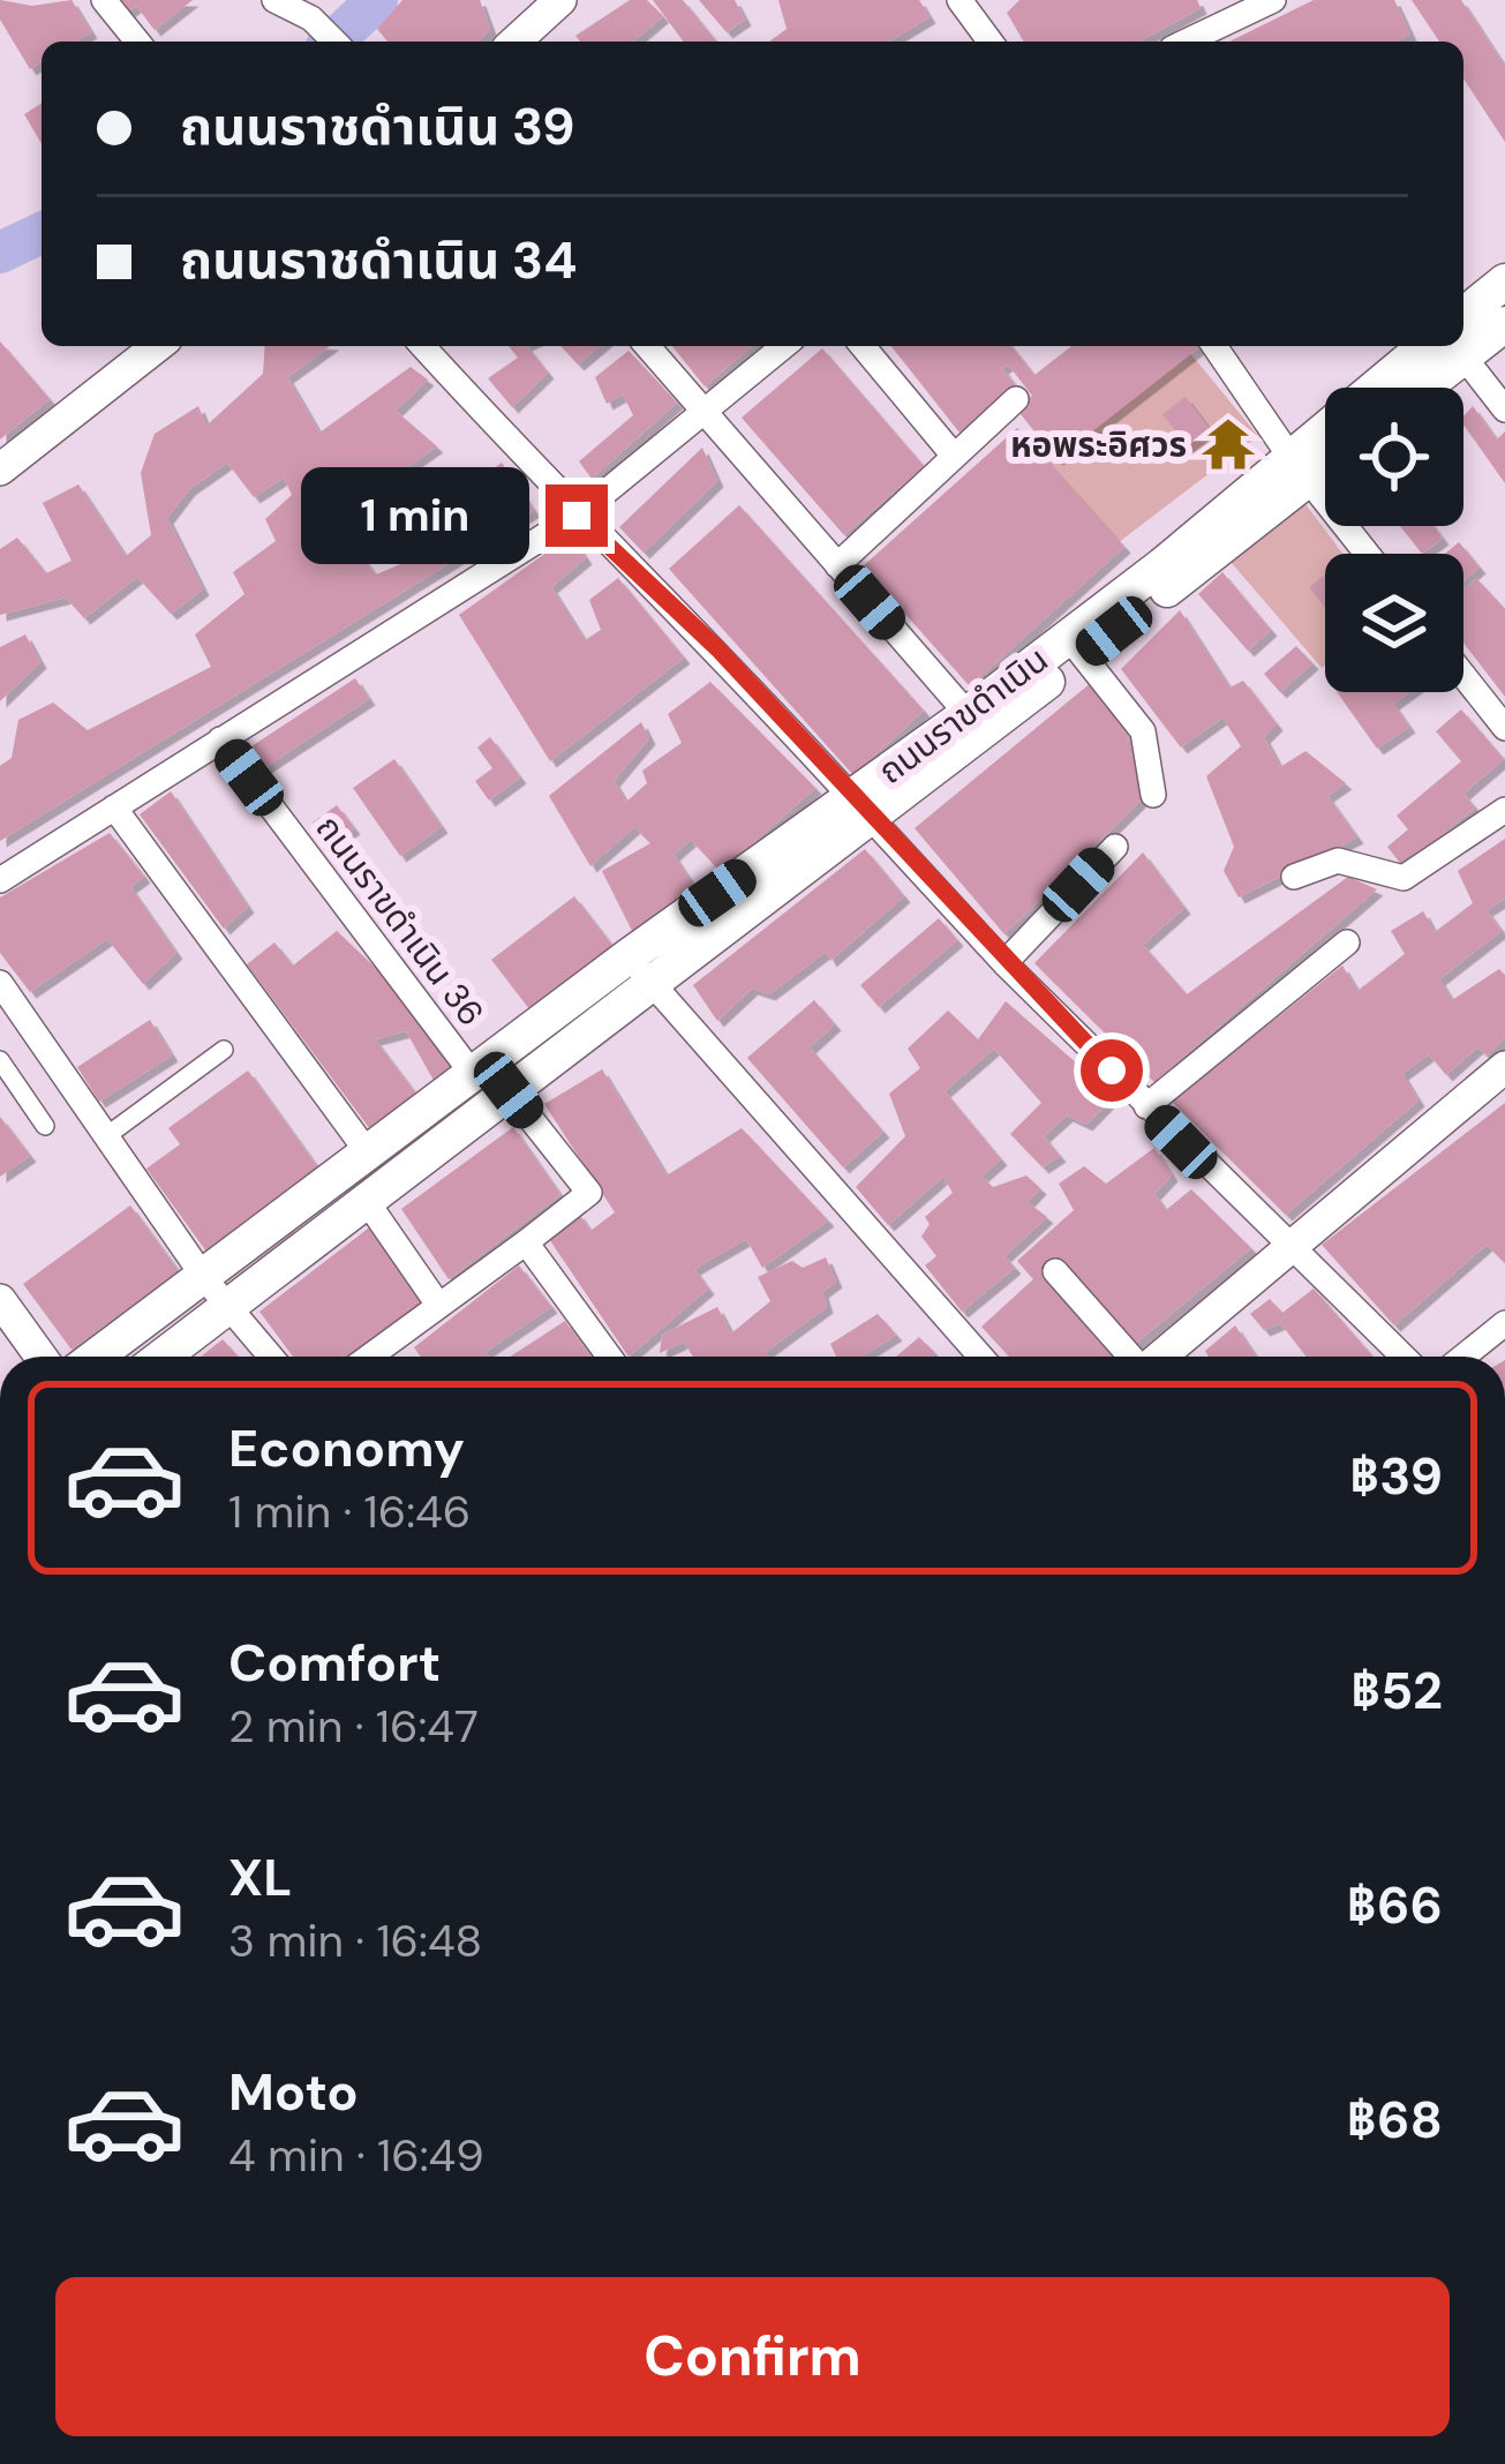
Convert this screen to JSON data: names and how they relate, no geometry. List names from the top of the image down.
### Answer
{
  "streets": {
    "main road": ["ถนนราขดำเนิน"],
    "street": ["ถนนราขดำเนิน 36"]
  },
  "crossings": [
    ["ถนนราขดำเนิน", "ถนนราขดำเนิน 36"]
  ],
  "places": {
    "temple": ["หอพระอิศวร"]
  },
  "page": {
    "banner": ["ถนนราชดำเนิน 39", "ถนนราชดำเนิน 34"],
    "bubble": "1 min",
    "list": [
      {
        "name": "Economy",
        "note": "1 min · 16:46",
        "value": "฿39"
      },
      {
        "name": "Comfort",
        "note": "2 min · 16:47",
        "value": "฿52"
      },
      {
        "name": "XL",
        "note": "3 min · 16:48",
        "value": "฿66"
      },
      {
        "name": "Moto",
        "note": "4 min · 16:49",
        "value": "฿68"
      }
    ],
    "buttons": "Confirm"
  }
}
